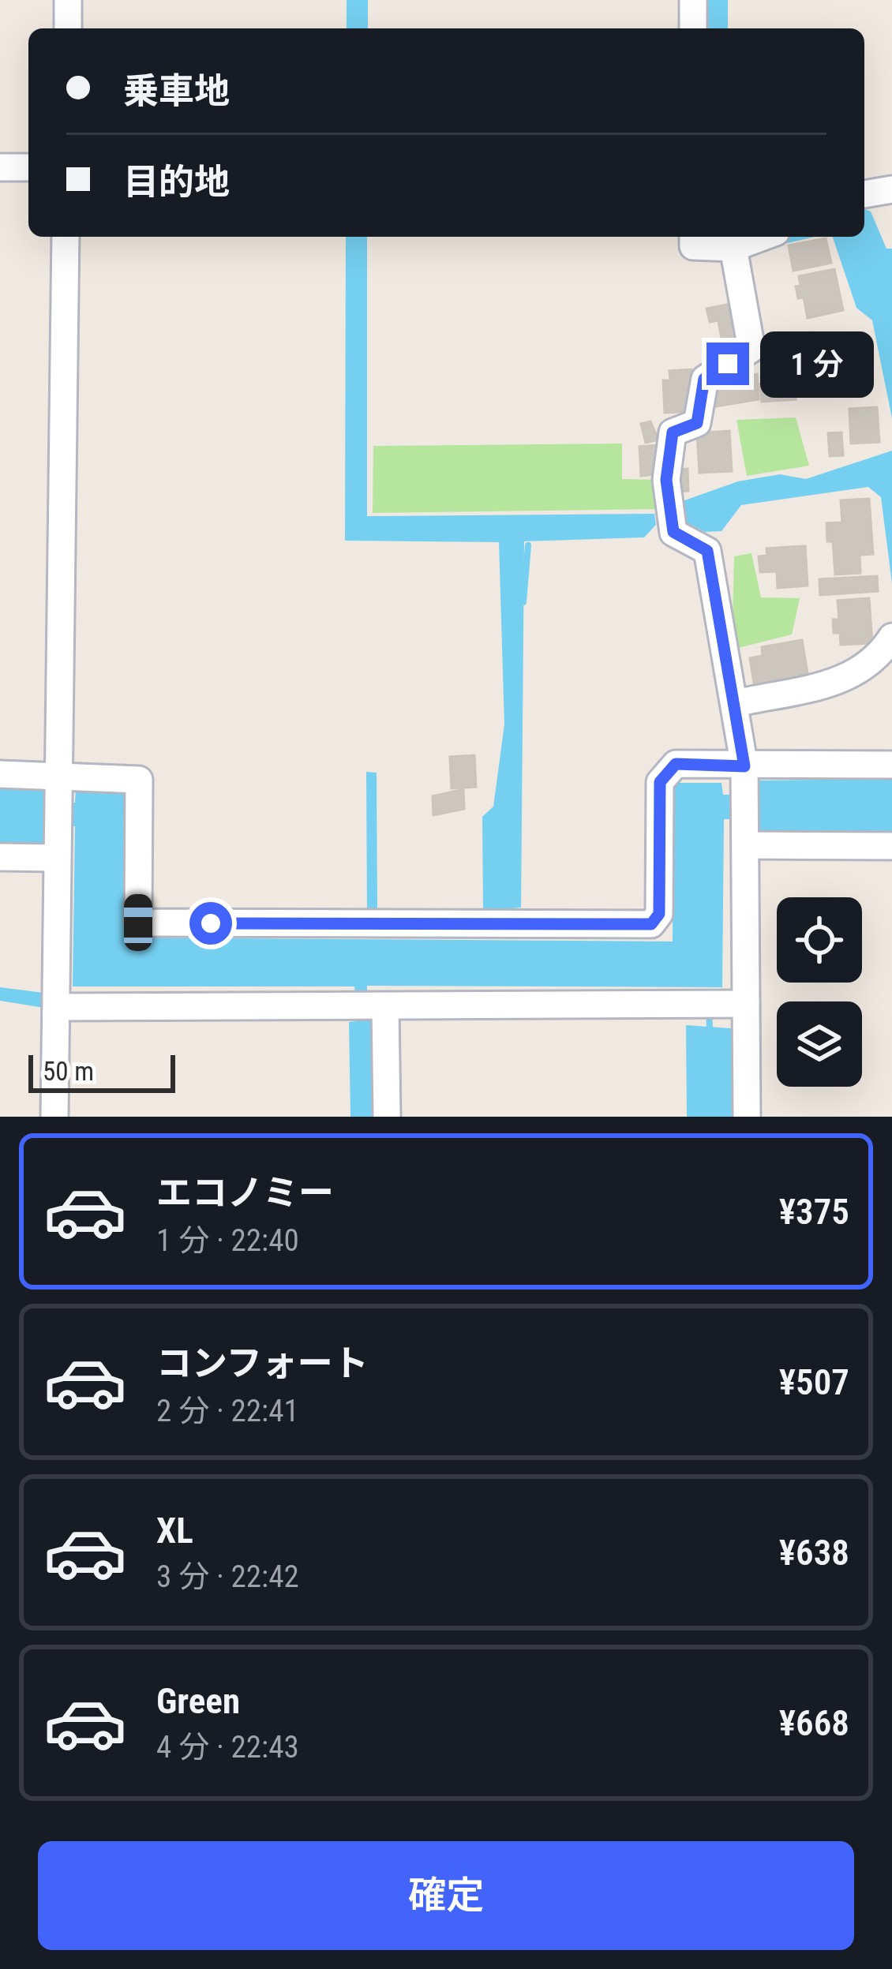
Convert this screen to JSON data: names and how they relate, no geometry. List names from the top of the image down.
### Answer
{
  "scale_bar": "50 m",
  "page": {
    "banner": ["乗車地", "目的地"],
    "bubble": "1 分",
    "scale": "50 m",
    "list": [
      {
        "name": "エコノミー",
        "note": "1 分 · 22:40",
        "value": "¥375"
      },
      {
        "name": "コンフォート",
        "note": "2 分 · 22:41",
        "value": "¥507"
      },
      {
        "name": "XL",
        "note": "3 分 · 22:42",
        "value": "¥638"
      },
      {
        "name": "Green",
        "note": "4 分 · 22:43",
        "value": "¥668"
      }
    ],
    "buttons": "確定"
  }
}
